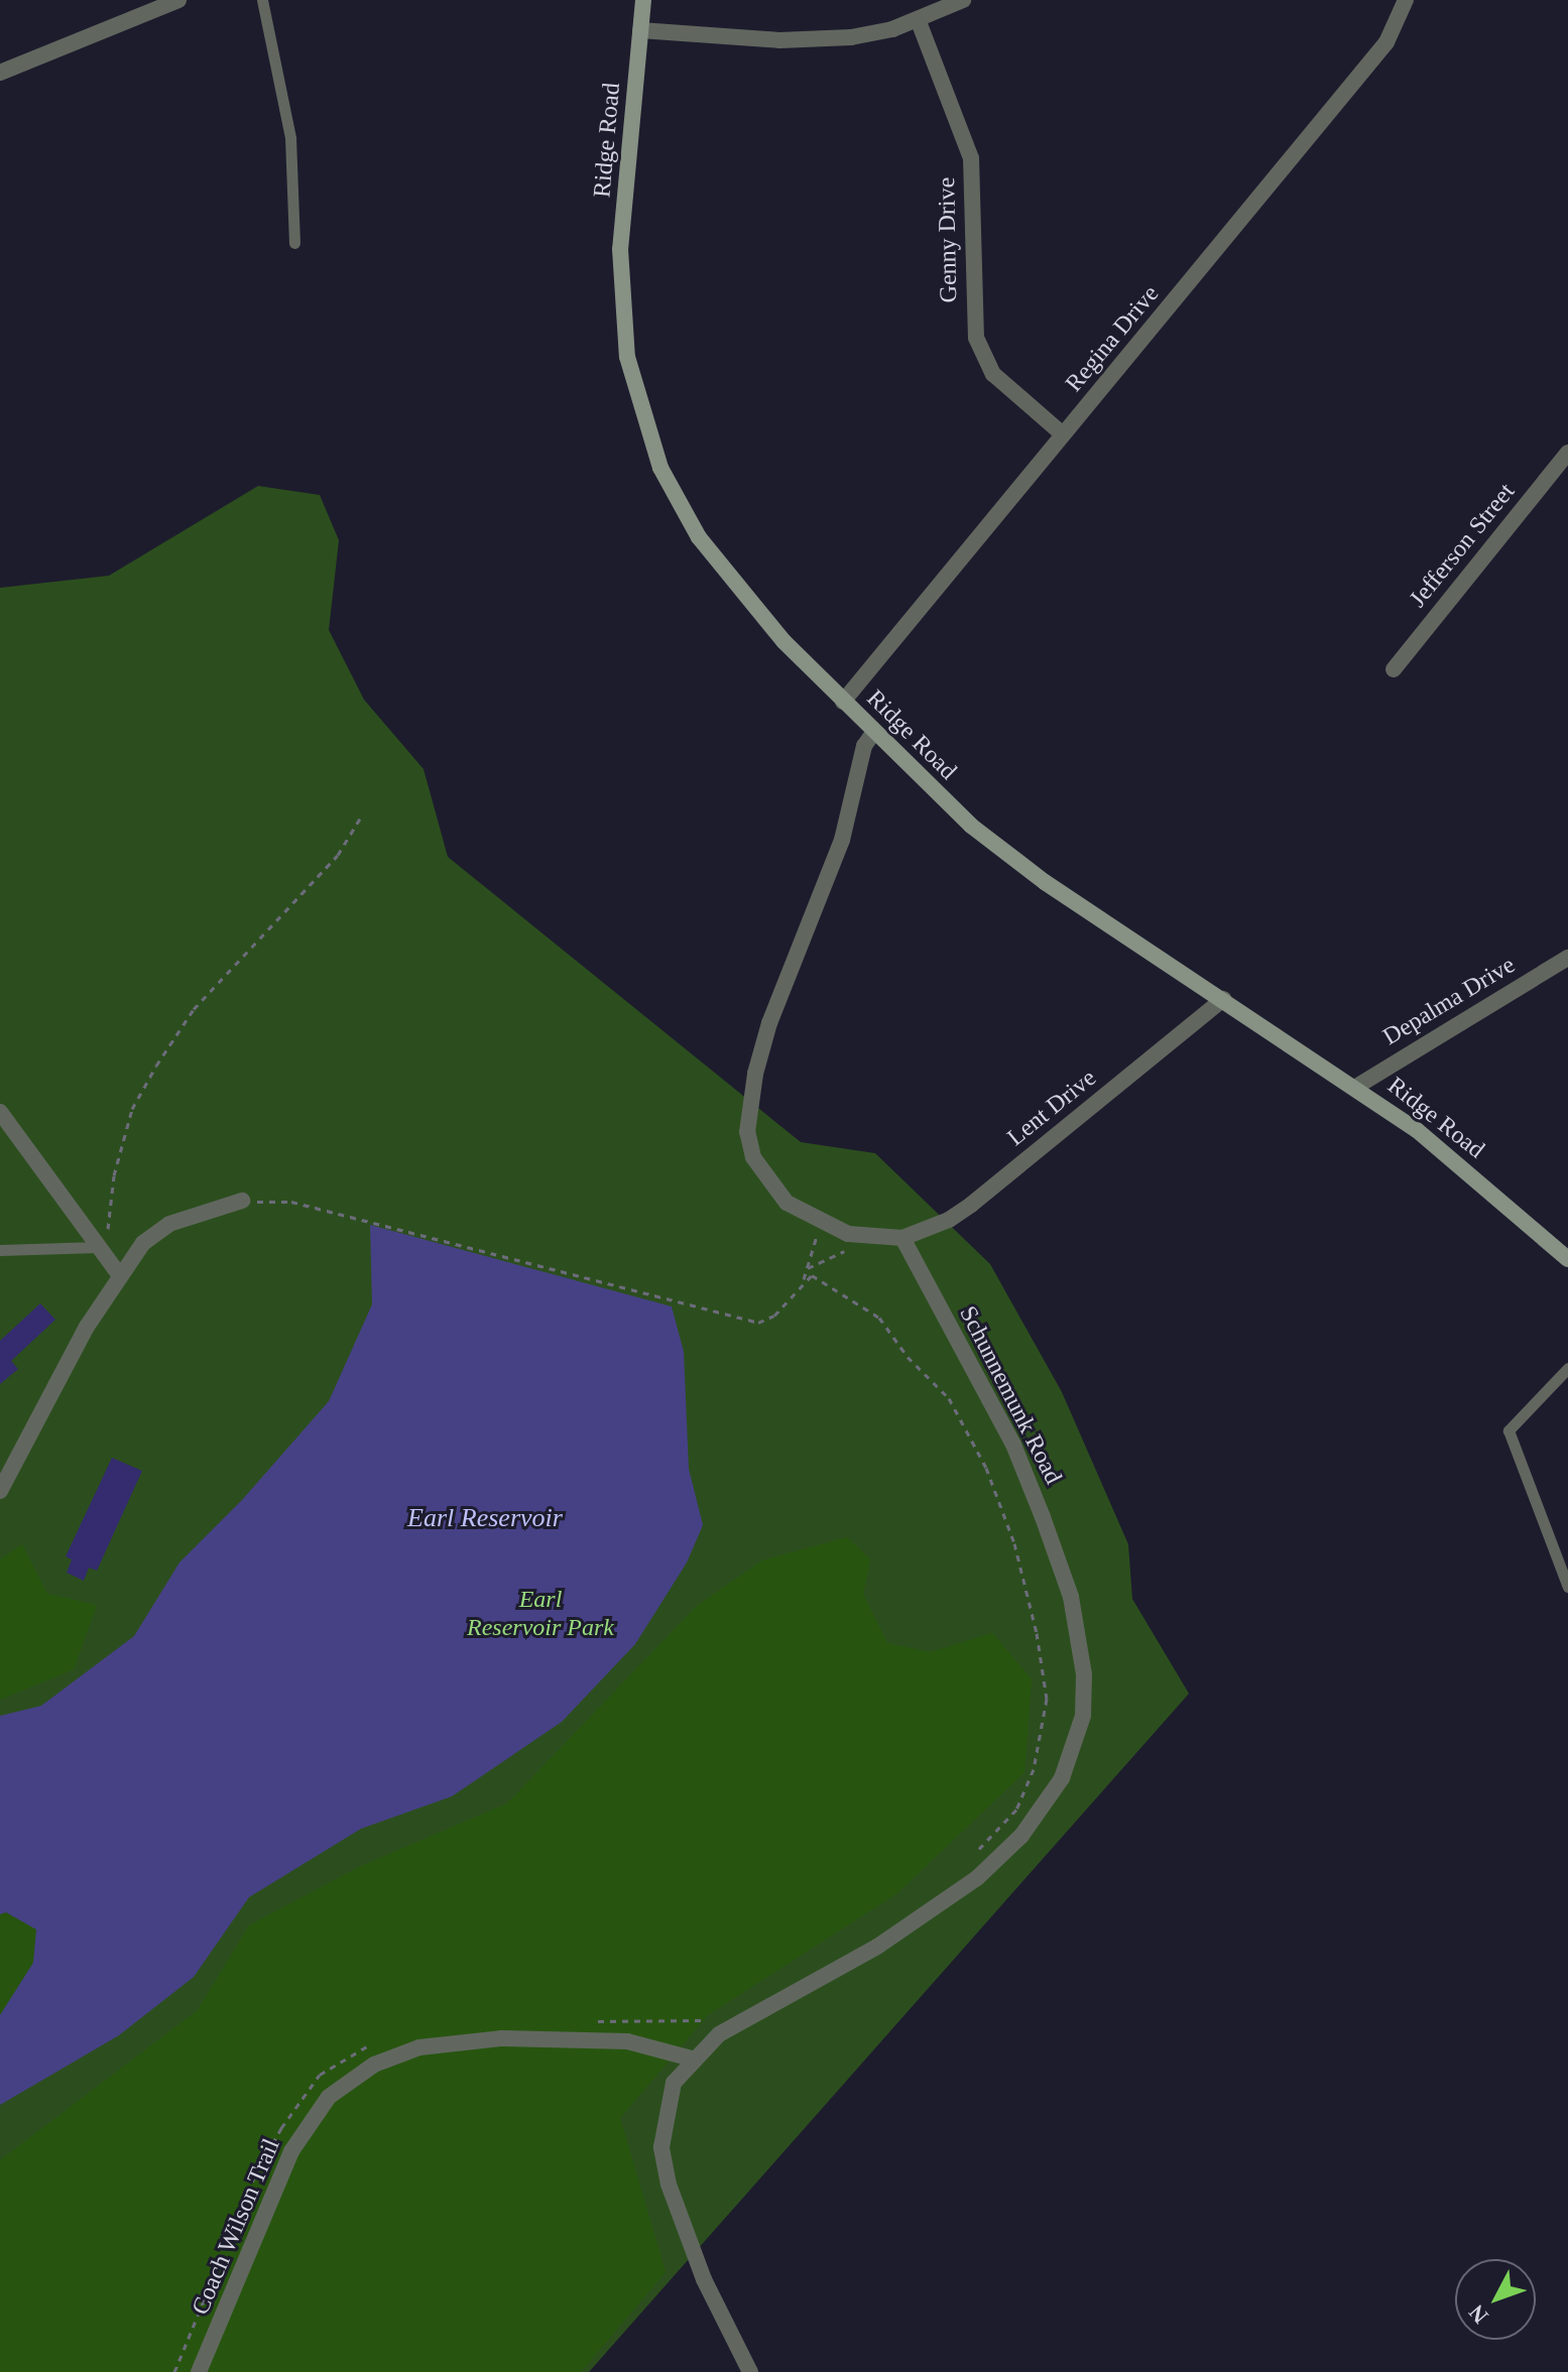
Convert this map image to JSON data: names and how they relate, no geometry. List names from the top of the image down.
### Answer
{
  "streets": {
    "street": [
      "Ridge Road",
      "Genny Drive",
      "Regina Drive",
      "Jefferson Street",
      "Depalma Drive",
      "Lent Drive",
      "Schunnemunk Road",
      "Coach Wilson Trail"
    ]
  },
  "crossings": [
    ["Ridge Road", "Regina Drive"],
    ["Ridge Road", "Depalma Drive"],
    ["Ridge Road", "Lent Drive"],
    ["Genny Drive", "Regina Drive"],
    ["Lent Drive", "Schunnemunk Road"],
    ["Schunnemunk Road", "Coach Wilson Trail"]
  ],
  "water": ["Earl Reservoir"],
  "parks": ["Earl Reservoir Park"],
  "north": "bottom left"
}
